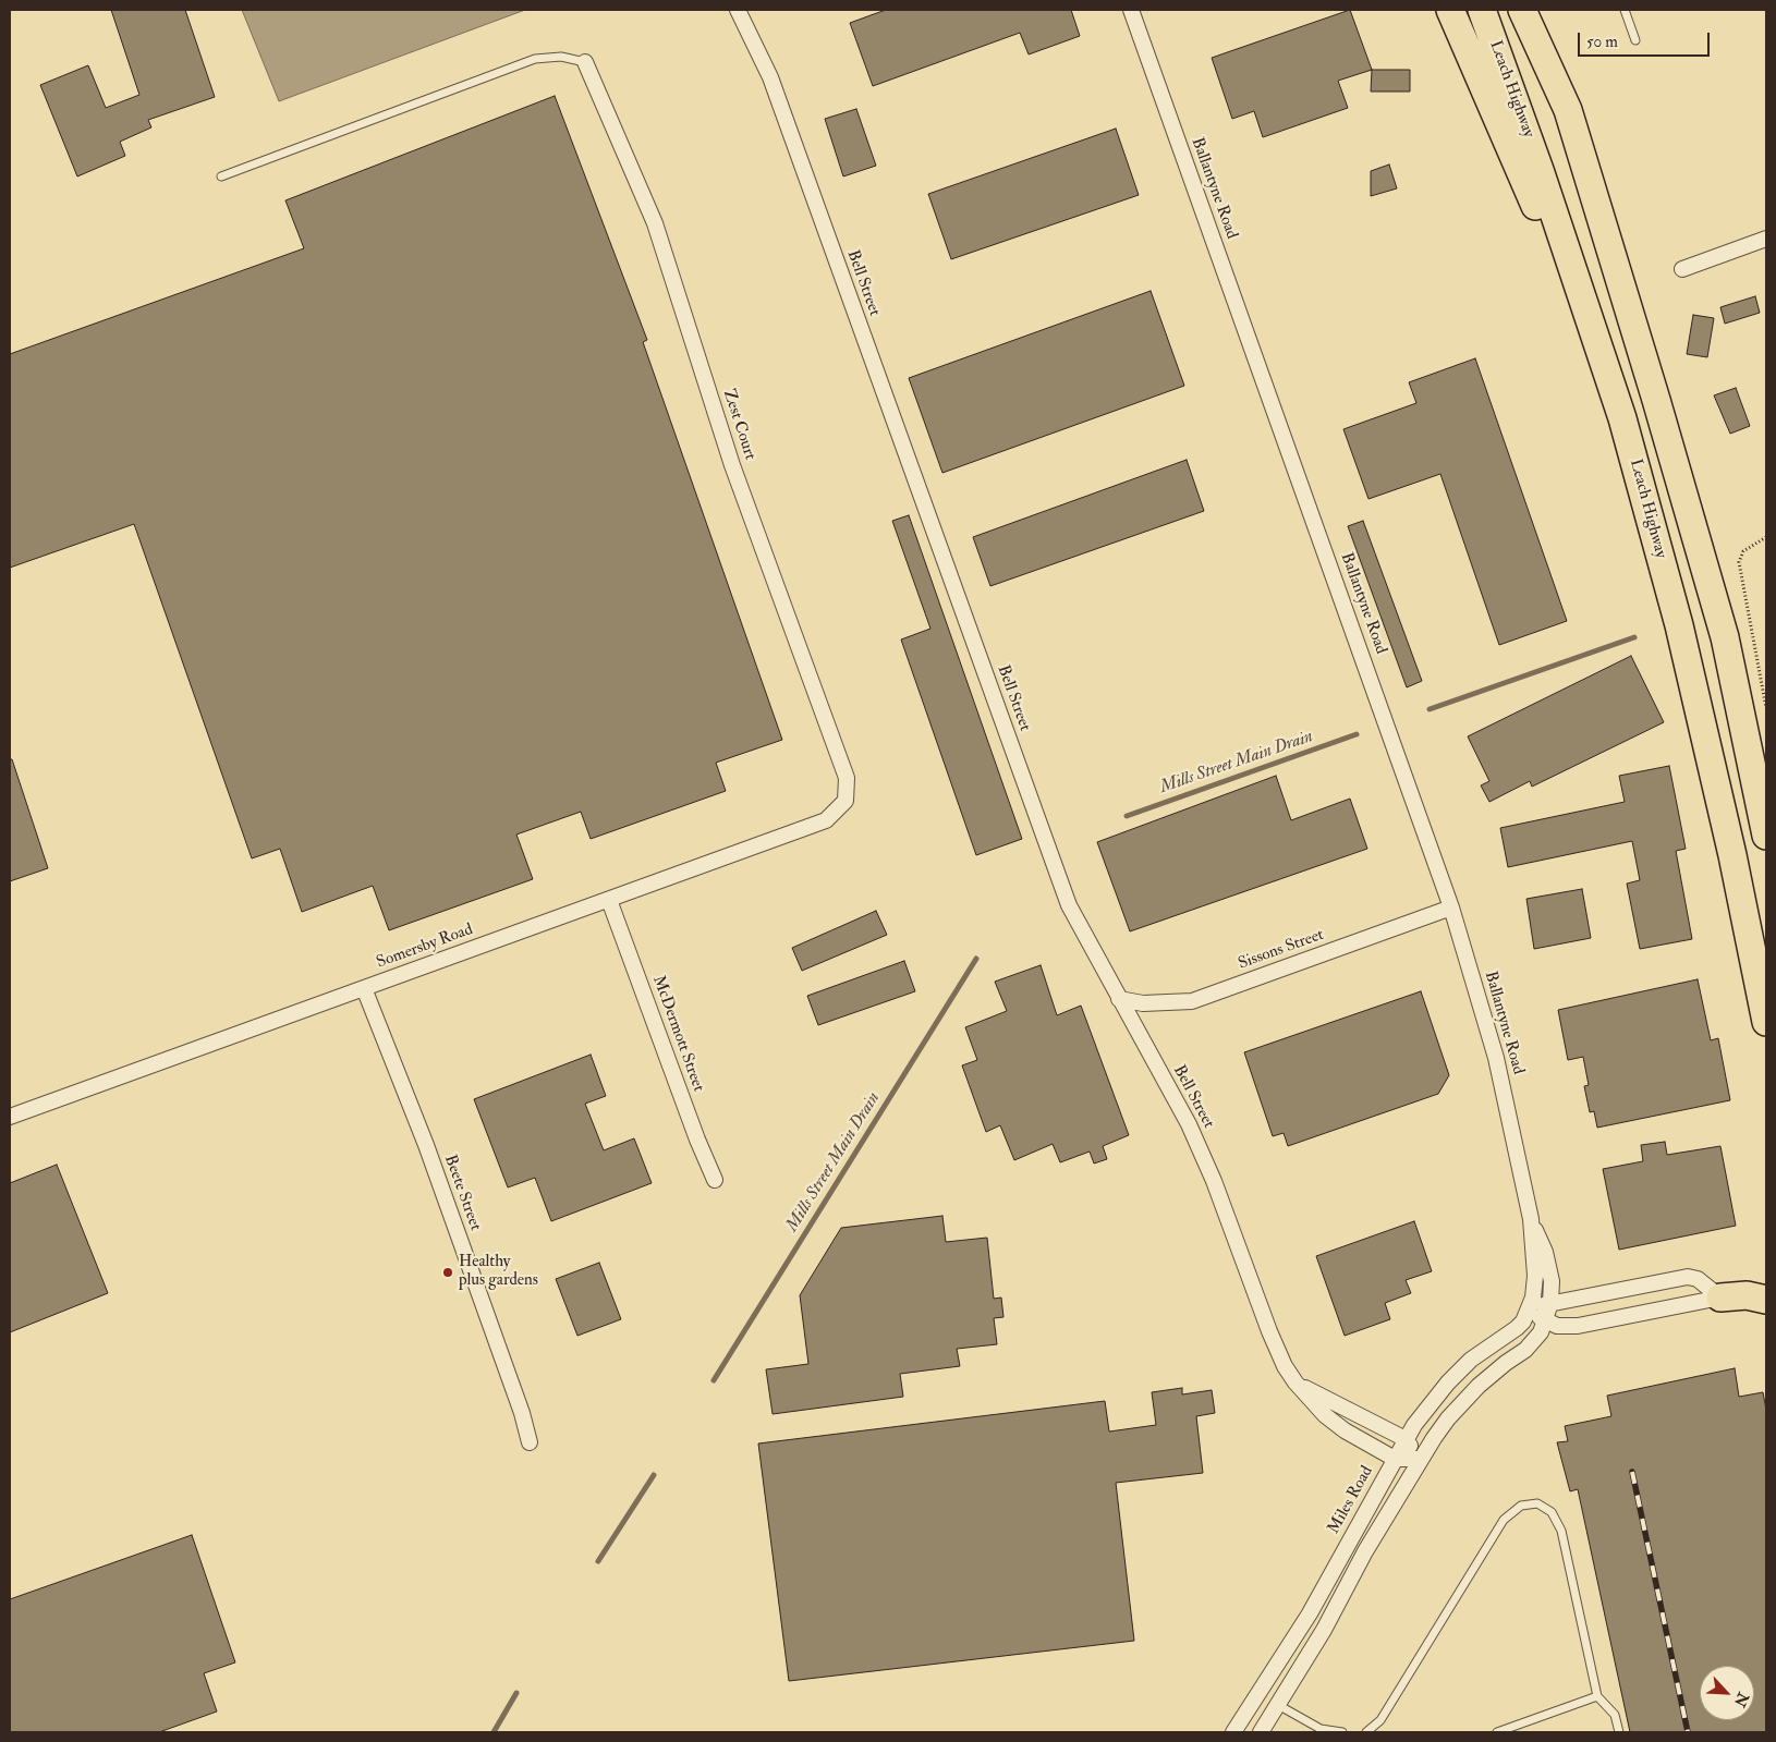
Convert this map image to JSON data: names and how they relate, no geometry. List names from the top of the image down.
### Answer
{
  "streets": {
    "highway": ["Leach Highway"],
    "street": [
      "Ballantyne Road",
      "Bell Street",
      "Zest Court",
      "Somersby Road",
      "Sissons Street",
      "McDermott Street",
      "Beete Street",
      "Miles Road"
    ]
  },
  "crossings": [
    ["Ballantyne Road", "Sissons Street"],
    ["Ballantyne Road", "Miles Road"],
    ["Bell Street", "Sissons Street"],
    ["Bell Street", "Miles Road"],
    ["Zest Court", "Somersby Road"],
    ["Somersby Road", "McDermott Street"],
    ["Somersby Road", "Beete Street"]
  ],
  "water": ["Mills Street Main Drain"],
  "places": ["Healthy plus gardens"],
  "scale_bar": "50 m",
  "north": "bottom right"
}
